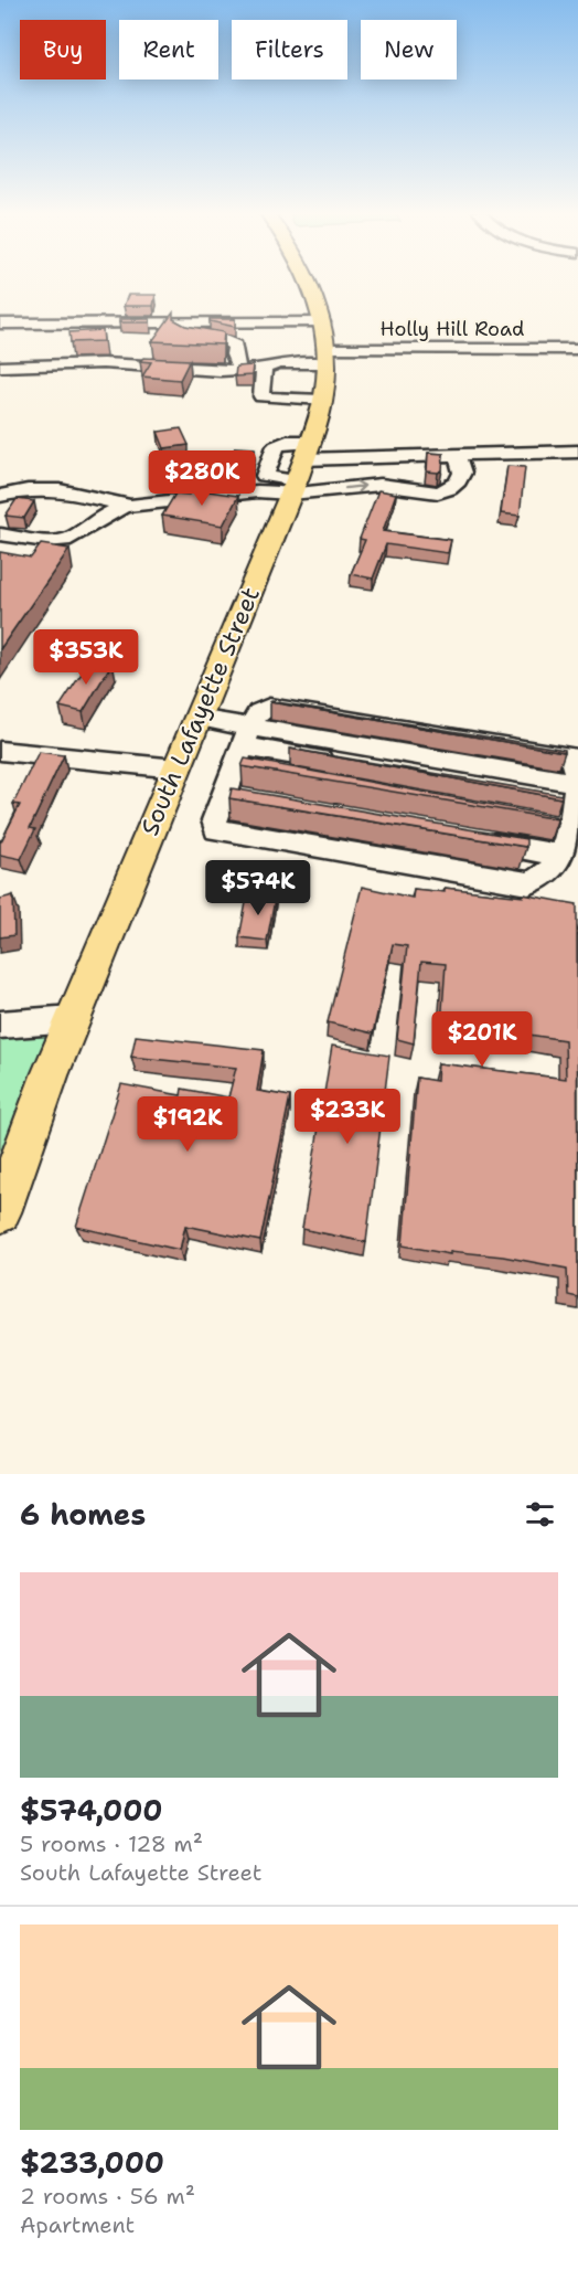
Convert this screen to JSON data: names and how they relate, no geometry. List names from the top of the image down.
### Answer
{
  "streets": {
    "main road": ["South Lafayette Street"],
    "street": ["Holly Hill Road"]
  },
  "crossings": [
    ["Holly Hill Road", "South Lafayette Street"]
  ],
  "page": {
    "chip": [
      "Buy",
      "Rent",
      "Filters",
      "New"
    ],
    "price": [
      "$280K",
      "$353K",
      "$574K",
      "$201K",
      "$233K",
      "$192K"
    ],
    "heading": "6 homes",
    "list": [
      {
        "name": "$574,000",
        "note": "5 rooms · 128 m² · South Lafayette Street"
      },
      {
        "name": "$233,000",
        "note": "2 rooms · 56 m² · Apartment"
      }
    ]
  }
}
